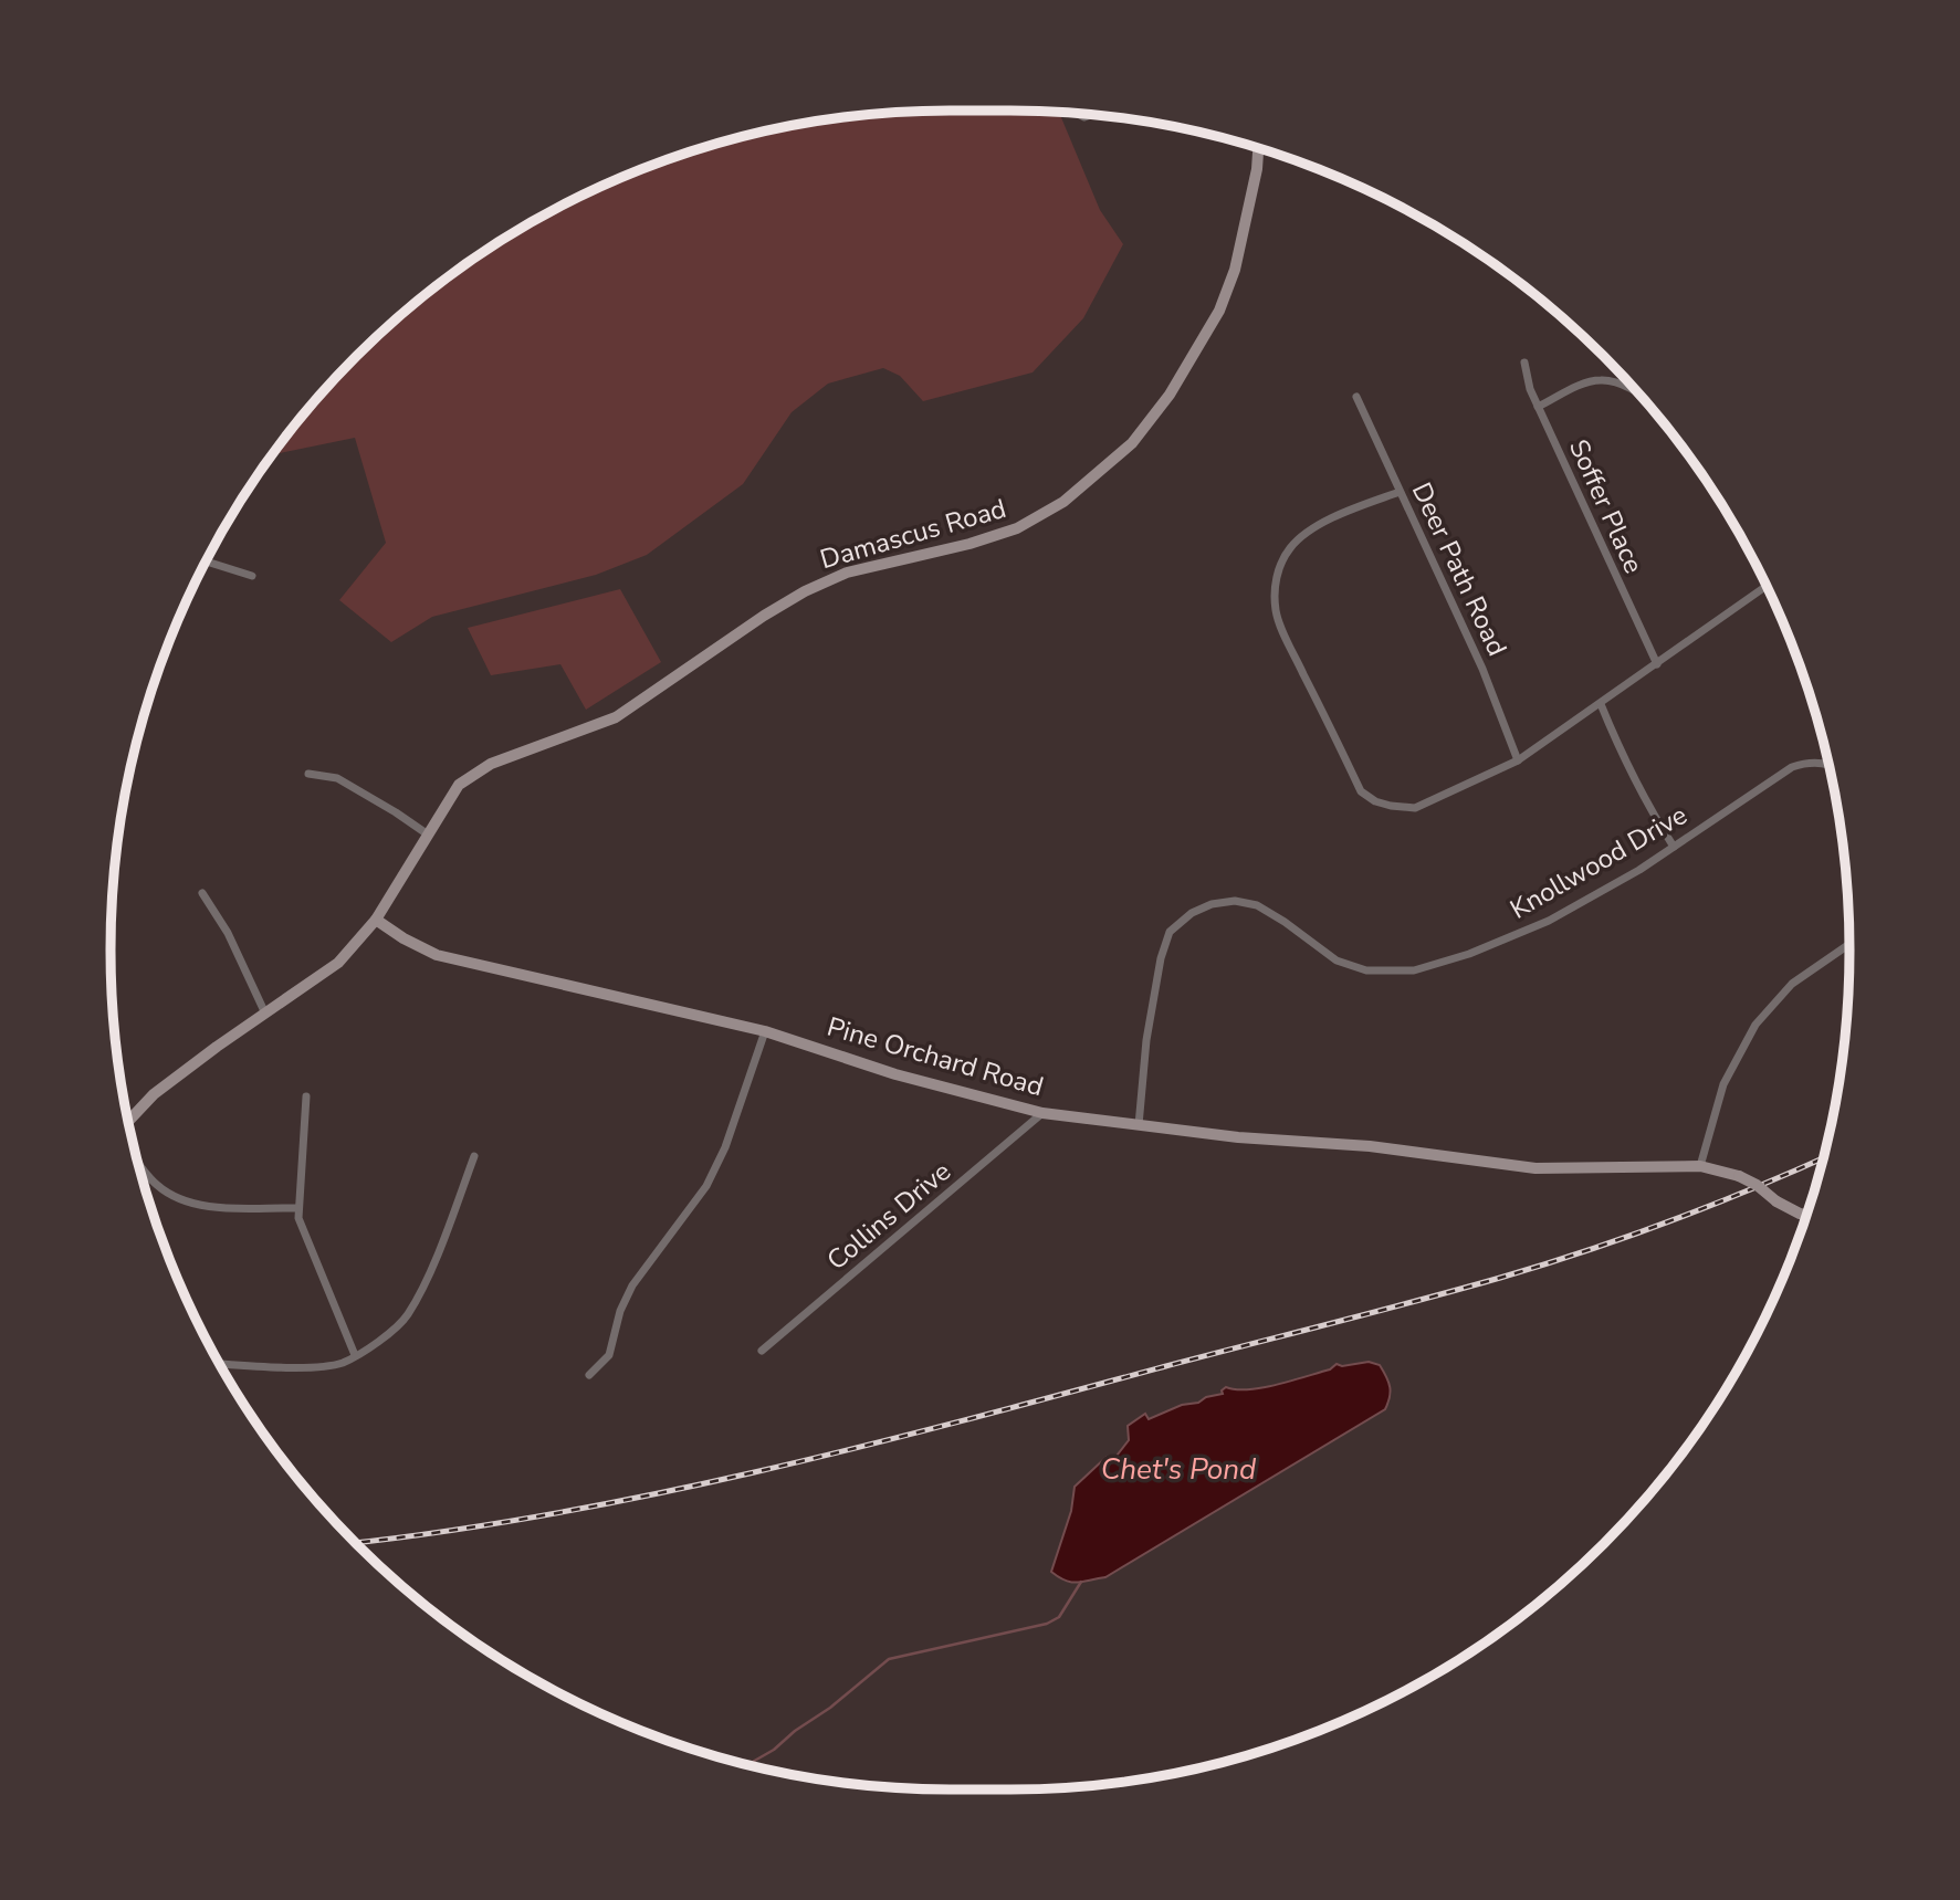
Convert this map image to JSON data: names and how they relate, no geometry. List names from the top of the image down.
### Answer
{
  "streets": {
    "street": [
      "Soffer Place",
      "Damascus Road",
      "Deer Path Road",
      "Knollwood Drive",
      "Pine Orchard Road",
      "Collins Drive"
    ]
  },
  "crossings": [
    ["Damascus Road", "Pine Orchard Road"],
    ["Knollwood Drive", "Pine Orchard Road"],
    ["Pine Orchard Road", "Collins Drive"]
  ],
  "water": ["Chet's Pond"]
}
